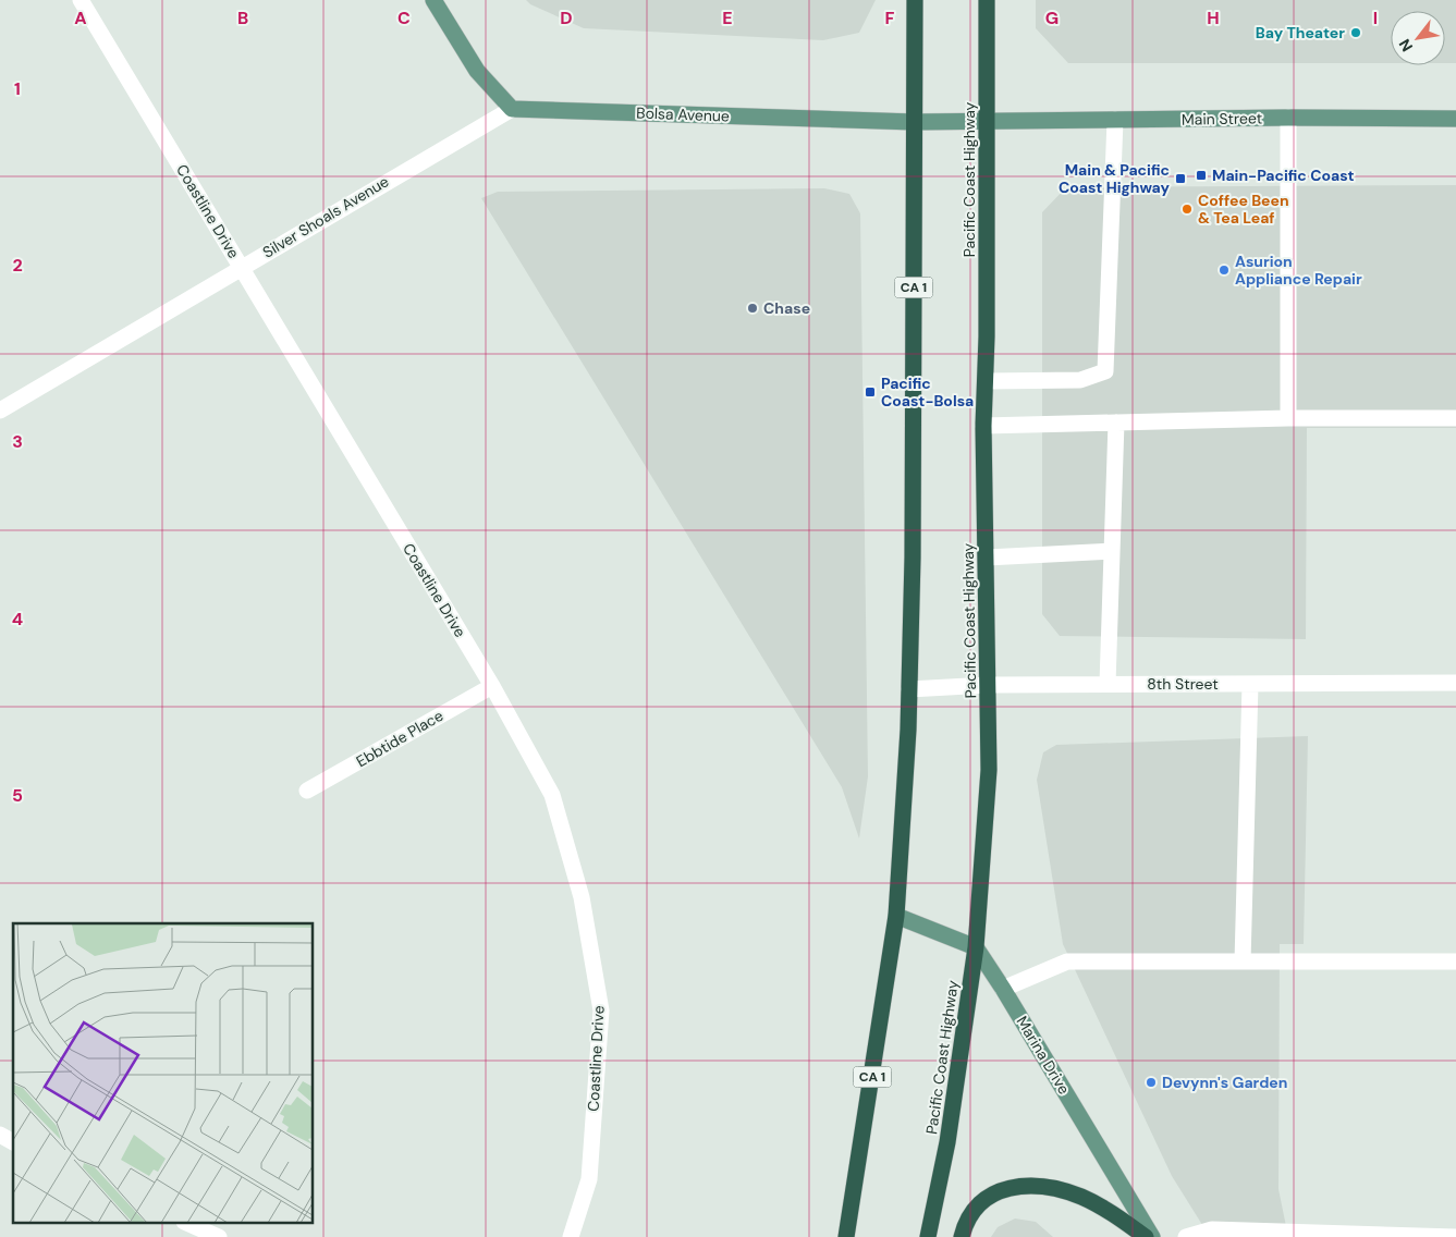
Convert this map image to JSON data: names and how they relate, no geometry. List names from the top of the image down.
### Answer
{
  "streets": {
    "highway": ["Pacific Coast Highway", "CA 1"],
    "main road": ["Bolsa Avenue", "Main Street", "Marina Drive"],
    "street": [
      "Coastline Drive",
      "Silver Shoals Avenue",
      "8th Street",
      "Ebbtide Place"
    ]
  },
  "crossings": [
    ["Bolsa Avenue", "Main Street"],
    ["Bolsa Avenue", "Pacific Coast Highway"],
    ["Bolsa Avenue", "Silver Shoals Avenue"],
    ["Bolsa Avenue", "CA 1"],
    ["Main Street", "Pacific Coast Highway"],
    ["Pacific Coast Highway", "8th Street"],
    ["Pacific Coast Highway", "Marina Drive"],
    ["Coastline Drive", "Silver Shoals Avenue"],
    ["Coastline Drive", "Ebbtide Place"],
    ["CA 1", "8th Street"]
  ],
  "places": {
    "other": [
      "Bay Theater",
      "Coffee Been & Tea Leaf",
      "Asurion Appliance Repair",
      "Chase",
      "Devynn's Garden"
    ],
    "transit": ["Main-Pacific Coast", "Main & Pacific Coast Highway", "Pacific Coast-Bolsa"]
  },
  "north": "bottom left",
  "grid": {
    "columns": [
      "A",
      "B",
      "C",
      "D",
      "E",
      "F",
      "G",
      "H",
      "I"
    ],
    "rows": [
      "1",
      "2",
      "3",
      "4",
      "5"
    ]
  }
}
